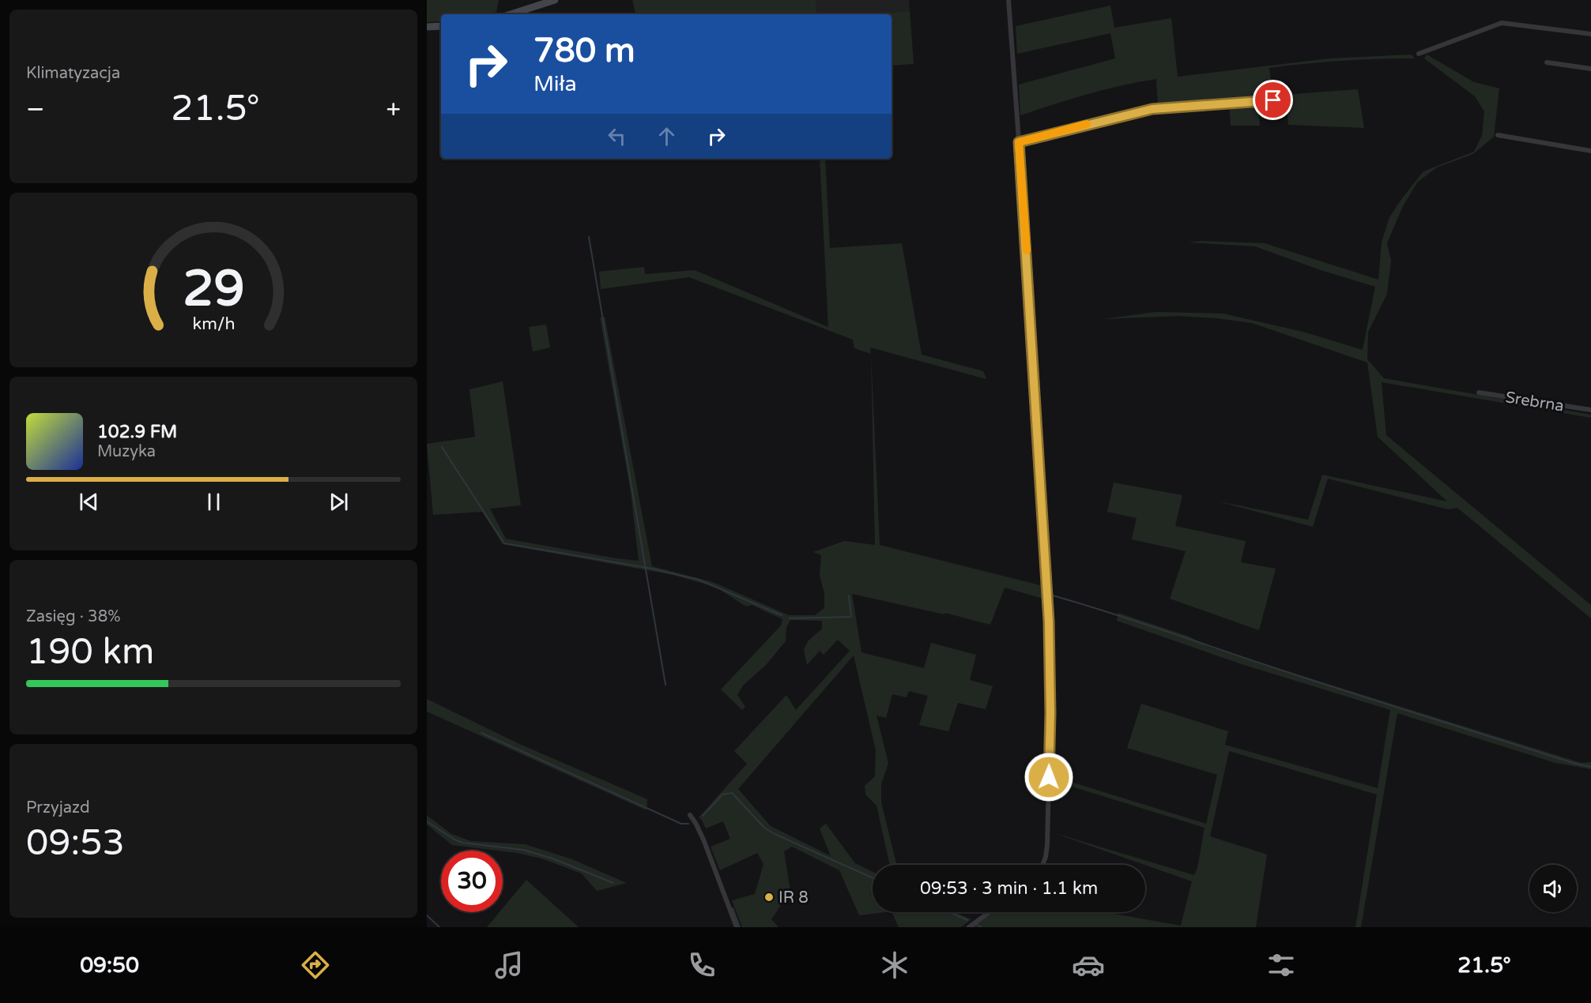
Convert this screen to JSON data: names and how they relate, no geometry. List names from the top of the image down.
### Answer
{
  "streets": {
    "street": ["Srebrna"]
  },
  "places": ["IR 8"],
  "page": {
    "tile": [
      "Klimatyzacja",
      ["Zasięg · 38%", "190 km"],
      ["Przyjazd", "09:53"]
    ],
    "turn": ["780 m", "Miła"],
    "heat": ["−", "21.5°", "+"],
    "song": ["102.9 FM", "Muzyka"],
    "limit": "30",
    "trip": "09:53 · 3 min · 1.1 km",
    "tabs": ["09:50", "21.5°"],
    "gauge": ["29", "km/h"]
  }
}
